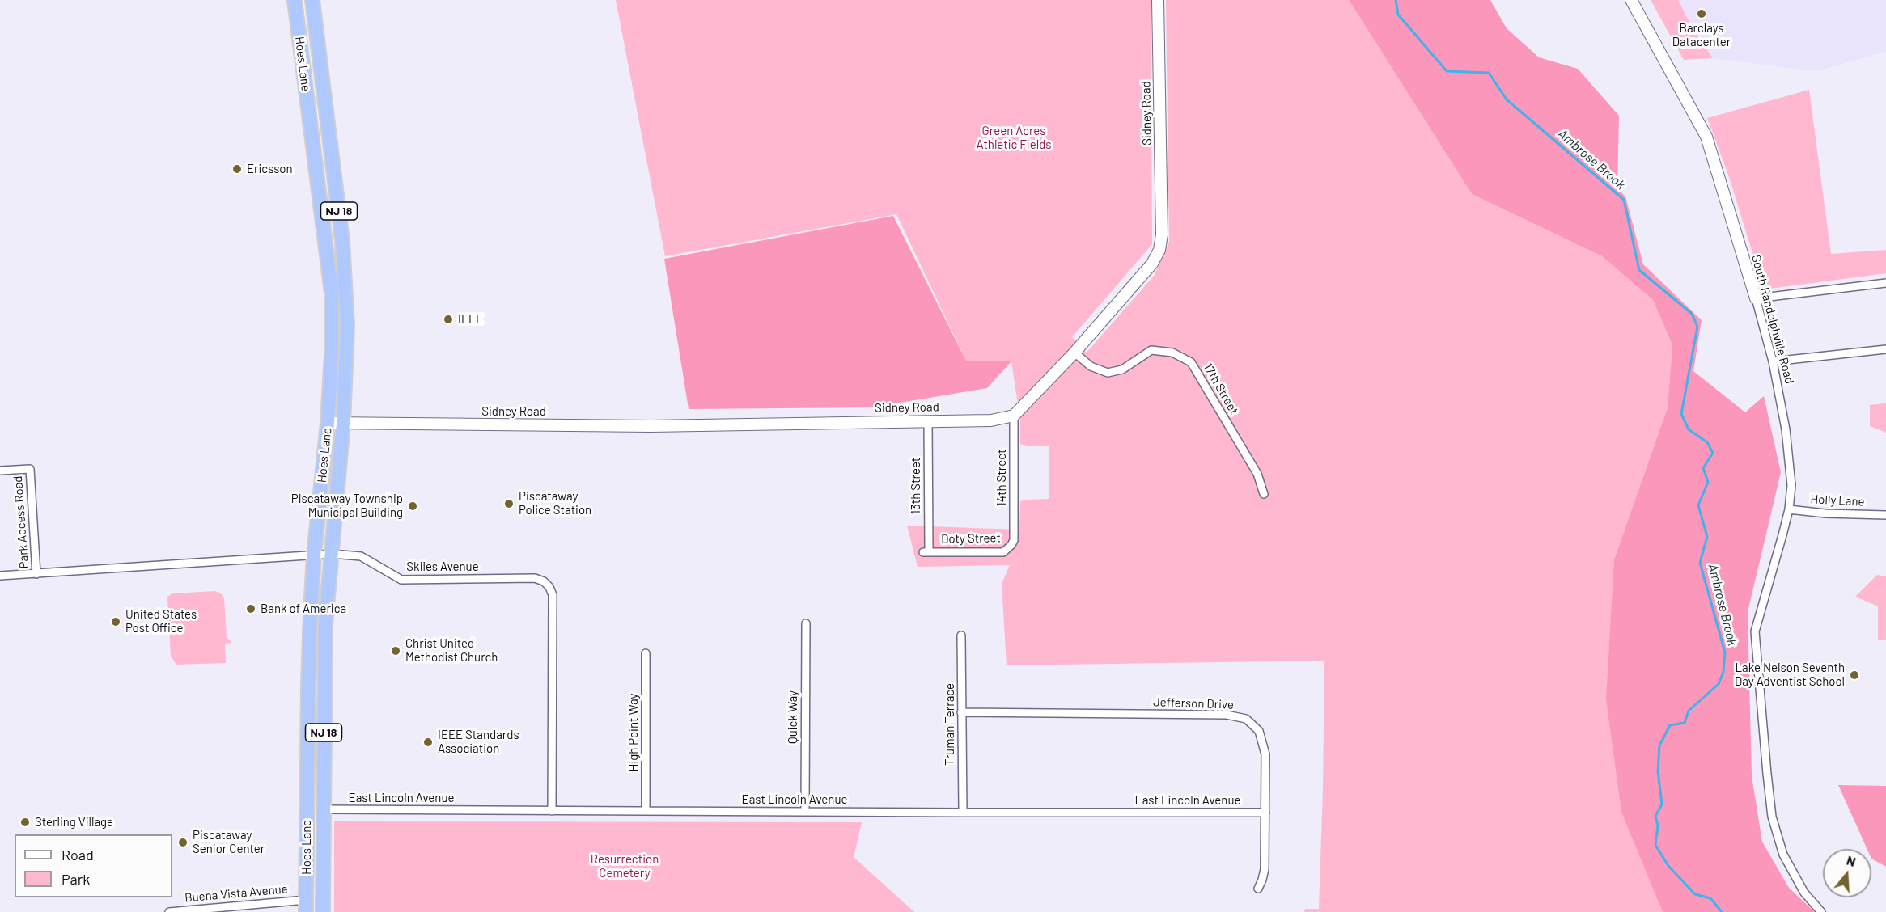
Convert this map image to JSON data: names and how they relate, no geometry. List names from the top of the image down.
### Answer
{
  "streets": {
    "highway": ["Hoes Lane", "NJ 18"],
    "street": [
      "Sidney Road",
      "South Randolphville Road",
      "17th Street",
      "14th Street",
      "13th Street",
      "Holly Lane",
      "Park Access Road",
      "Doty Street",
      "Skiles Avenue",
      "Jefferson Drive",
      "Quick Way",
      "Truman Terrace",
      "High Point Way",
      "East Lincoln Avenue",
      "Buena Vista Avenue"
    ]
  },
  "crossings": [
    ["Hoes Lane", "Sidney Road"],
    ["Hoes Lane", "Skiles Avenue"],
    ["Hoes Lane", "East Lincoln Avenue"],
    ["Hoes Lane", "Buena Vista Avenue"],
    ["Sidney Road", "17th Street"],
    ["Sidney Road", "14th Street"],
    ["Sidney Road", "13th Street"],
    ["South Randolphville Road", "Holly Lane"],
    ["14th Street", "Doty Street"],
    ["13th Street", "Doty Street"],
    ["Park Access Road", "Skiles Avenue"],
    ["Skiles Avenue", "East Lincoln Avenue"],
    ["Jefferson Drive", "Truman Terrace"],
    ["Jefferson Drive", "East Lincoln Avenue"],
    ["Quick Way", "East Lincoln Avenue"],
    ["Truman Terrace", "East Lincoln Avenue"],
    ["High Point Way", "East Lincoln Avenue"]
  ],
  "water": ["Ambrose Brook"],
  "parks": ["Green Acres Athletic Fields", "Resurrection Cemetery"],
  "places": [
    "Barclays Datacenter",
    "Ericsson",
    "IEEE",
    "Piscataway Police Station",
    "Piscataway Township Municipal Building",
    "Bank of America",
    "United States Post Office",
    "Christ United Methodist Church",
    "Lake Nelson Seventh Day Adventist School",
    "IEEE Standards Association",
    "Sterling Village",
    "Piscataway Senior Center"
  ],
  "legend": ["Road", "Park"],
  "north": "top"
}
